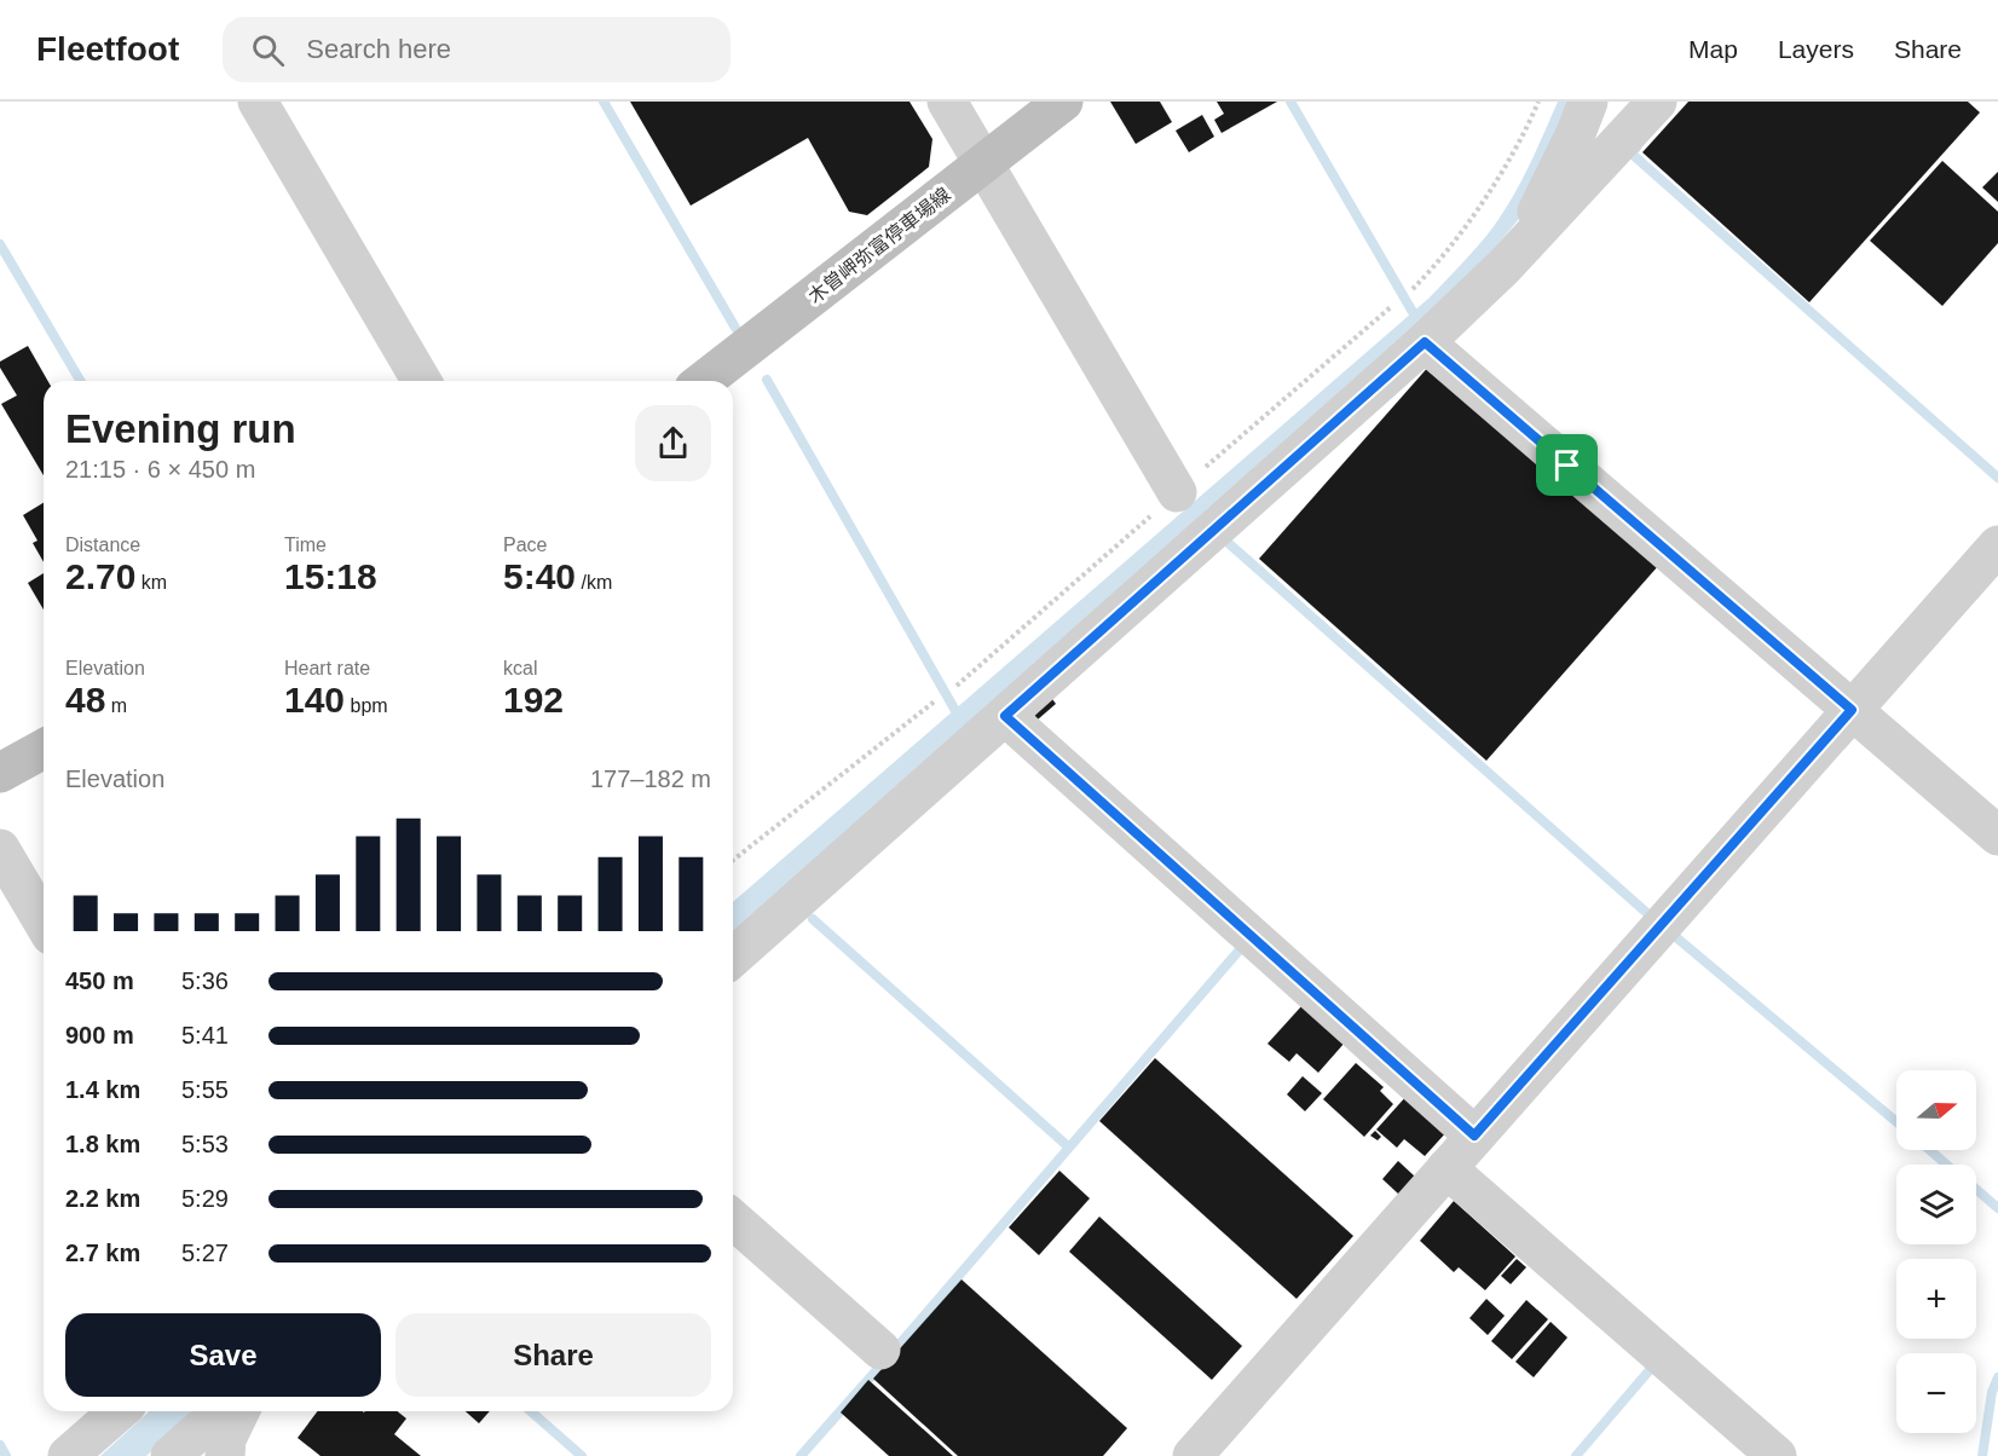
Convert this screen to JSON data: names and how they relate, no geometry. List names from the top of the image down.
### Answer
{
  "streets": {
    "main road": ["木曽岬弥富停車場線"]
  },
  "north": "right",
  "page": {
    "header": "Fleetfoot",
    "search": "Search here",
    "nav": ["Map", "Layers", "Share"],
    "heading": ["Evening run", "21:15 · 6 × 450 m"],
    "stats": [
      ["Distance", "2.70 km"],
      ["Time", "15:18"],
      ["Pace", "5:40 /km"],
      ["Elevation", "48 m"],
      ["Heart rate", "140 bpm"],
      ["kcal", "192"]
    ],
    "chart": ["Elevation", "177–182 m"],
    "list": [
      {
        "name": "450 m",
        "note": "5:36"
      },
      {
        "name": "900 m",
        "note": "5:41"
      },
      {
        "name": "1.4 km",
        "note": "5:55"
      },
      {
        "name": "1.8 km",
        "note": "5:53"
      },
      {
        "name": "2.2 km",
        "note": "5:29"
      },
      {
        "name": "2.7 km",
        "note": "5:27"
      }
    ],
    "map_buttons": ["+", "−"],
    "buttons": ["Save", "Share"]
  }
}
